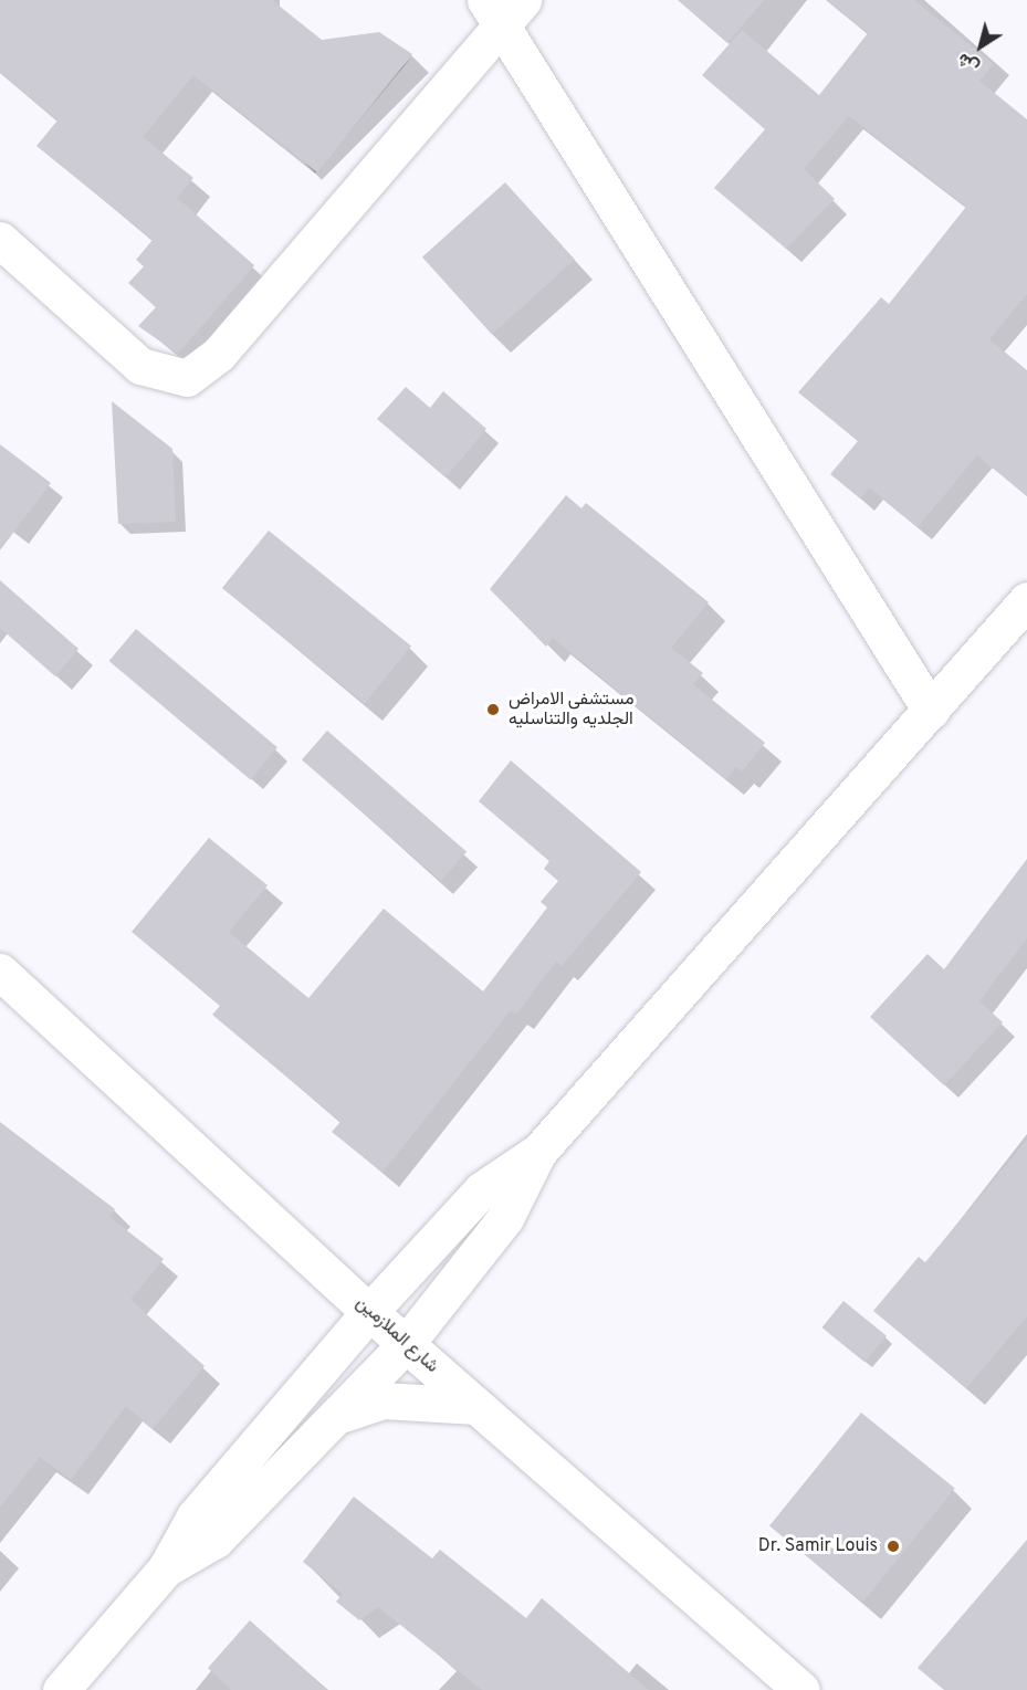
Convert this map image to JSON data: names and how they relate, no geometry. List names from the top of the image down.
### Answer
{
  "streets": {
    "street": ["شارع الملازمين"]
  },
  "places": ["مستشفى الامراض الجلديه والتناسليه", "Dr. Samir Louis"],
  "north": "bottom left"
}
